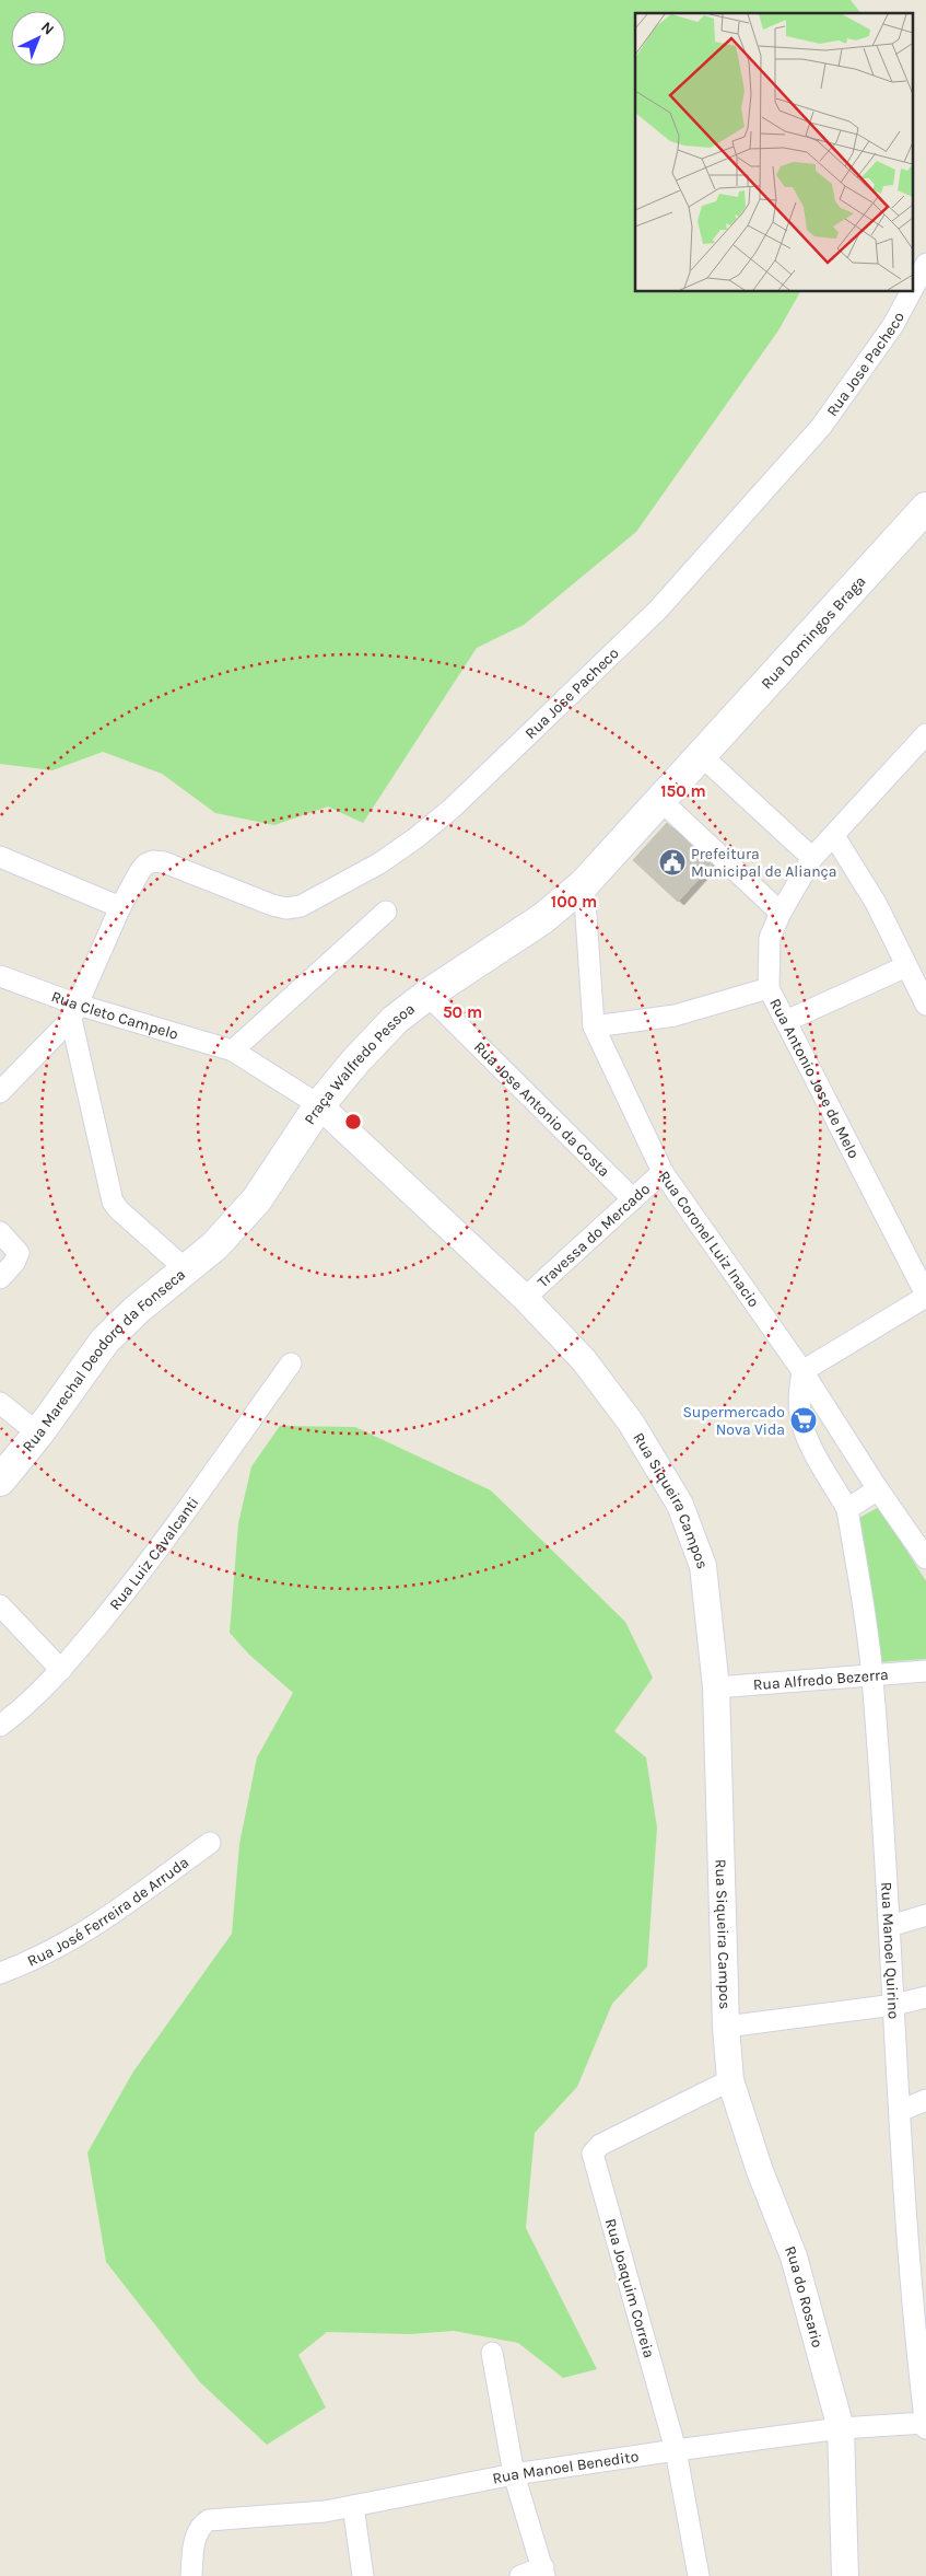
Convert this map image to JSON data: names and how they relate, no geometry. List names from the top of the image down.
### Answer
{
  "streets": {
    "main road": ["Rua Domingos Braga", "Praça Walfredo Pessoa", "Rua Marechal Deodoro da Fonseca"],
    "street": [
      "Rua Jose Pacheco",
      "Rua Cleto Campelo",
      "Rua Antonio Jose de Melo",
      "Rua Jose Antonio da Costa",
      "Travessa do Mercado",
      "Rua Coronel Luiz Inacio",
      "Rua Siqueira Campos",
      "Rua Luiz Cavalcanti",
      "Rua Alfredo Bezerra",
      "Rua José Ferreira de Arruda",
      "Rua Manoel Quirino",
      "Rua Joaquim Correia",
      "Rua do Rosario",
      "Rua Manoel Benedito"
    ]
  },
  "crossings": [
    ["Rua Domingos Braga", "Praça Walfredo Pessoa"],
    ["Rua Cleto Campelo", "Praça Walfredo Pessoa"],
    ["Rua Cleto Campelo", "Rua Siqueira Campos"],
    ["Praça Walfredo Pessoa", "Rua Jose Antonio da Costa"],
    ["Praça Walfredo Pessoa", "Rua Coronel Luiz Inacio"],
    ["Praça Walfredo Pessoa", "Rua Marechal Deodoro da Fonseca"],
    ["Praça Walfredo Pessoa", "Rua Siqueira Campos"],
    ["Rua Jose Antonio da Costa", "Travessa do Mercado"],
    ["Travessa do Mercado", "Rua Coronel Luiz Inacio"],
    ["Travessa do Mercado", "Rua Siqueira Campos"],
    ["Rua Siqueira Campos", "Rua Alfredo Bezerra"],
    ["Rua Siqueira Campos", "Rua do Rosario"],
    ["Rua Alfredo Bezerra", "Rua Manoel Quirino"],
    ["Rua Manoel Quirino", "Rua Manoel Benedito"],
    ["Rua Joaquim Correia", "Rua do Rosario"],
    ["Rua Joaquim Correia", "Rua Manoel Benedito"],
    ["Rua do Rosario", "Rua Manoel Benedito"]
  ],
  "places": {
    "public building": ["Prefeitura Municipal de Aliança"],
    "supermarket": ["Supermercado Nova Vida"]
  },
  "north": "top right",
  "rings": ["150 m", "100 m", "50 m"]
}
